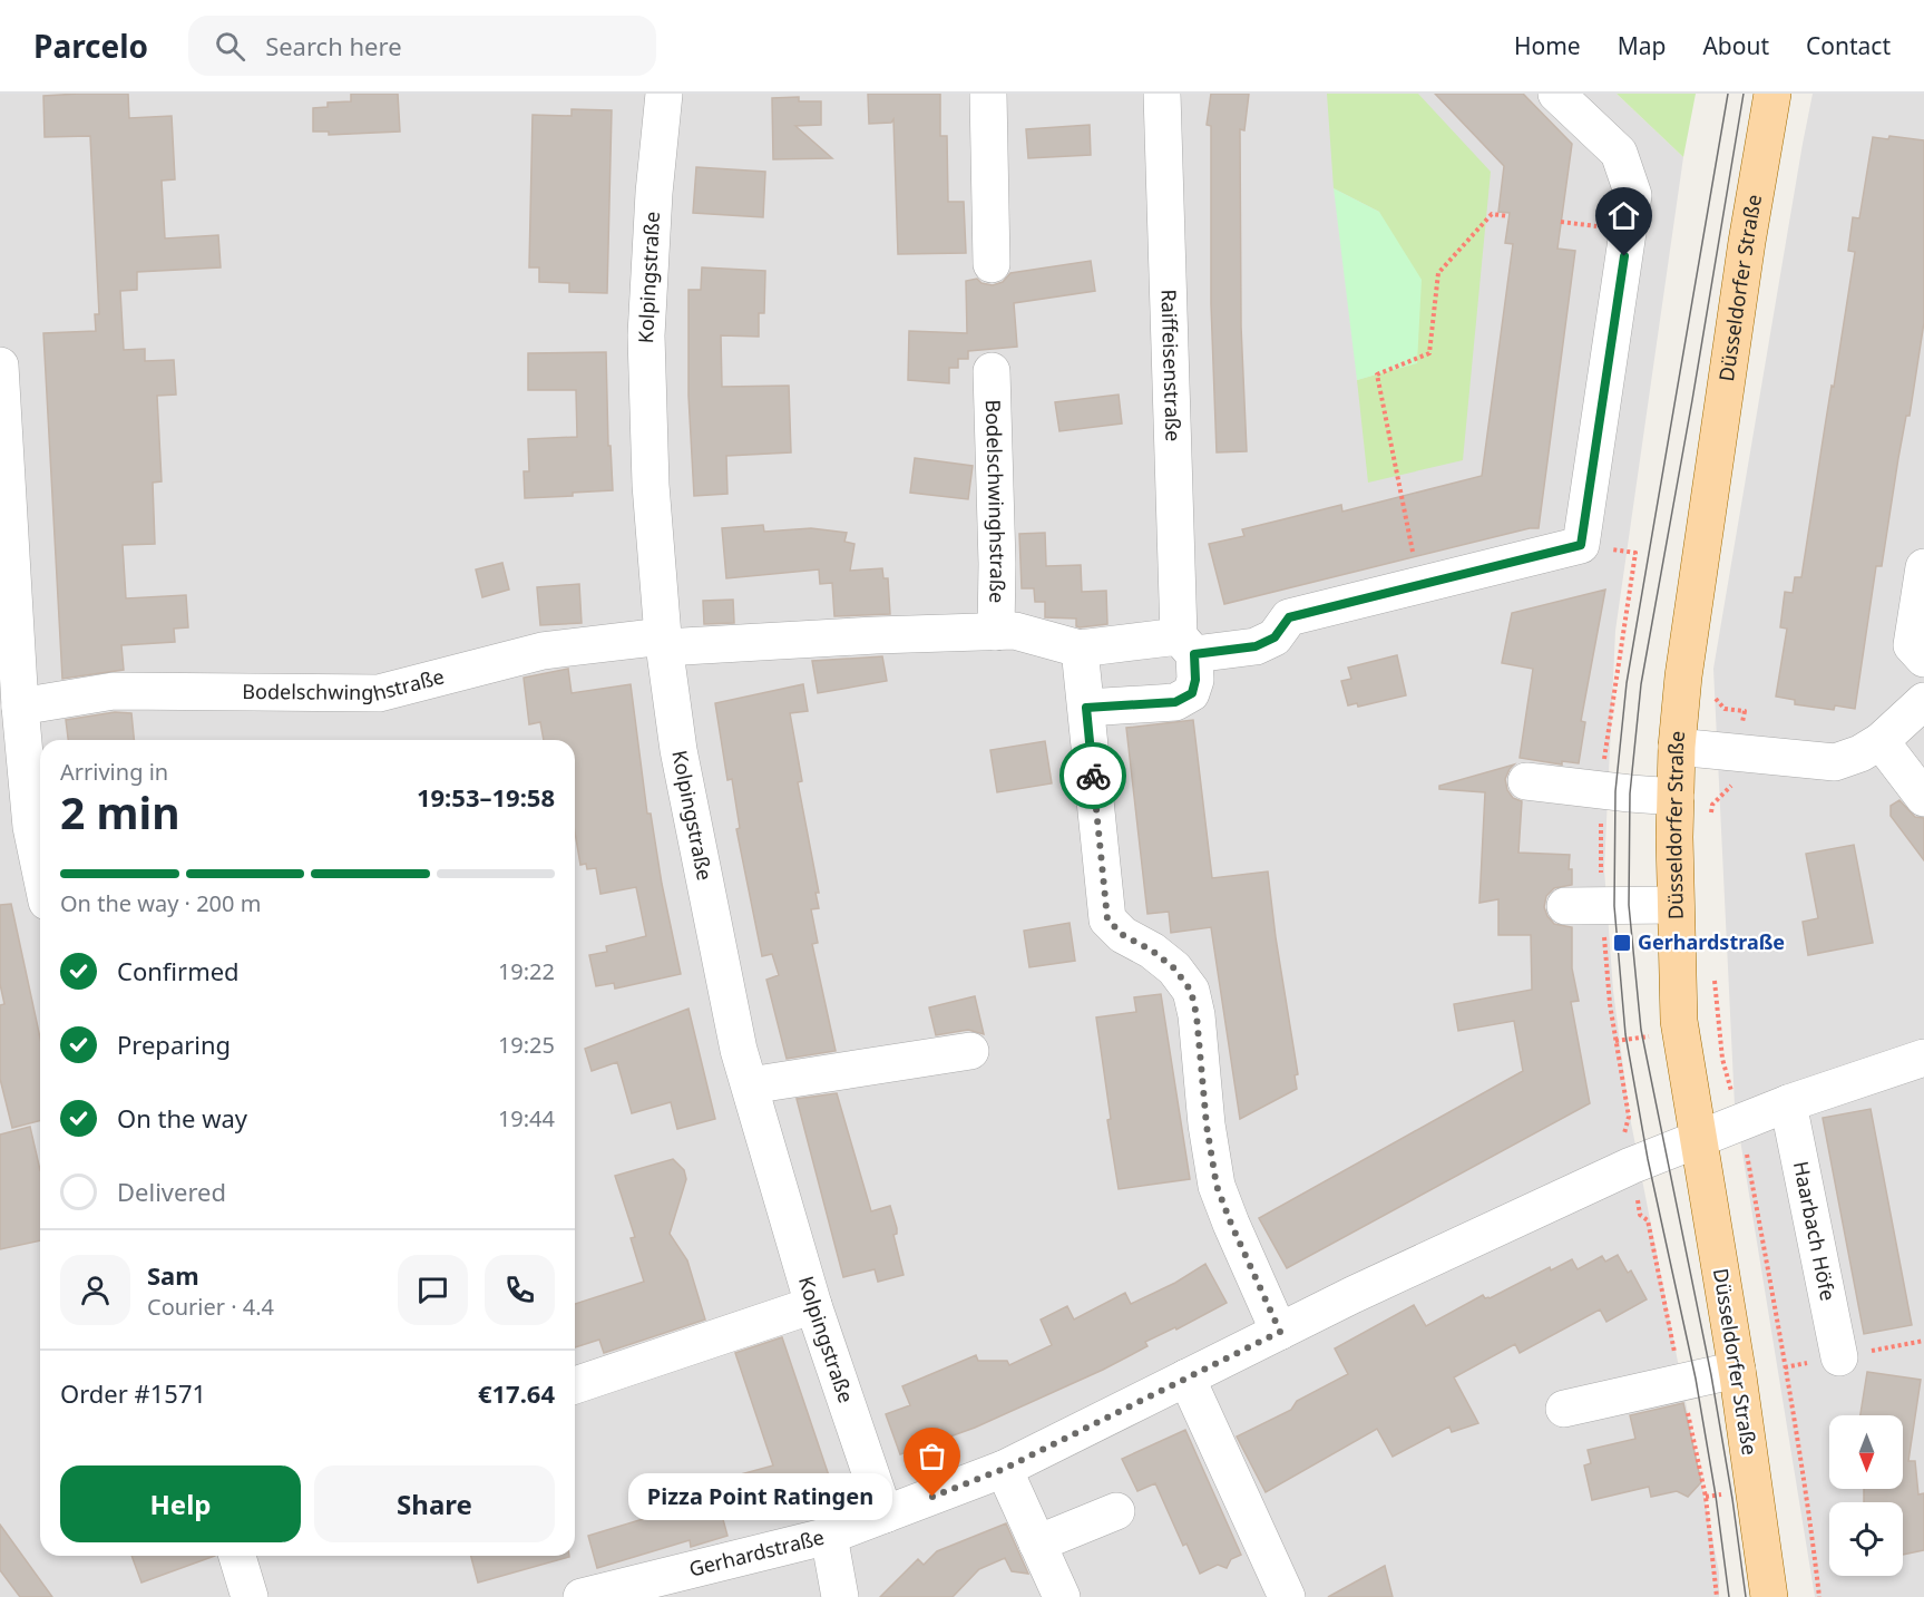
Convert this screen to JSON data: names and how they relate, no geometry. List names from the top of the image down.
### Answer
{
  "streets": {
    "main road": ["Düsseldorfer Straße"],
    "street": [
      "Kolpingstraße",
      "Raiffeisenstraße",
      "Bodelschwinghstraße",
      "Haarbach Höfe",
      "Gerhardstraße"
    ]
  },
  "crossings": [
    ["Kolpingstraße", "Bodelschwinghstraße"],
    ["Kolpingstraße", "Gerhardstraße"],
    ["Düsseldorfer Straße", "Gerhardstraße"],
    ["Raiffeisenstraße", "Bodelschwinghstraße"]
  ],
  "places": {
    "transit": ["Gerhardstraße"],
    "other": ["Pizza Point Ratingen"]
  },
  "north": "bottom",
  "page": {
    "header": "Parcelo",
    "search": "Search here",
    "nav": [
      "Home",
      "Map",
      "About",
      "Contact"
    ],
    "heading": ["2 min", "Arriving in", "19:53–19:58"],
    "panel": [
      "Sam",
      "Courier · 4.4",
      "Order #1571",
      "€17.64"
    ],
    "bar": "On the way · 200 m",
    "list": [
      ["Confirmed", "19:22"],
      ["Preparing", "19:25"],
      ["On the way", "19:44"],
      "Delivered"
    ],
    "buttons": ["Help", "Share"],
    "bubble": "Pizza Point Ratingen"
  }
}
